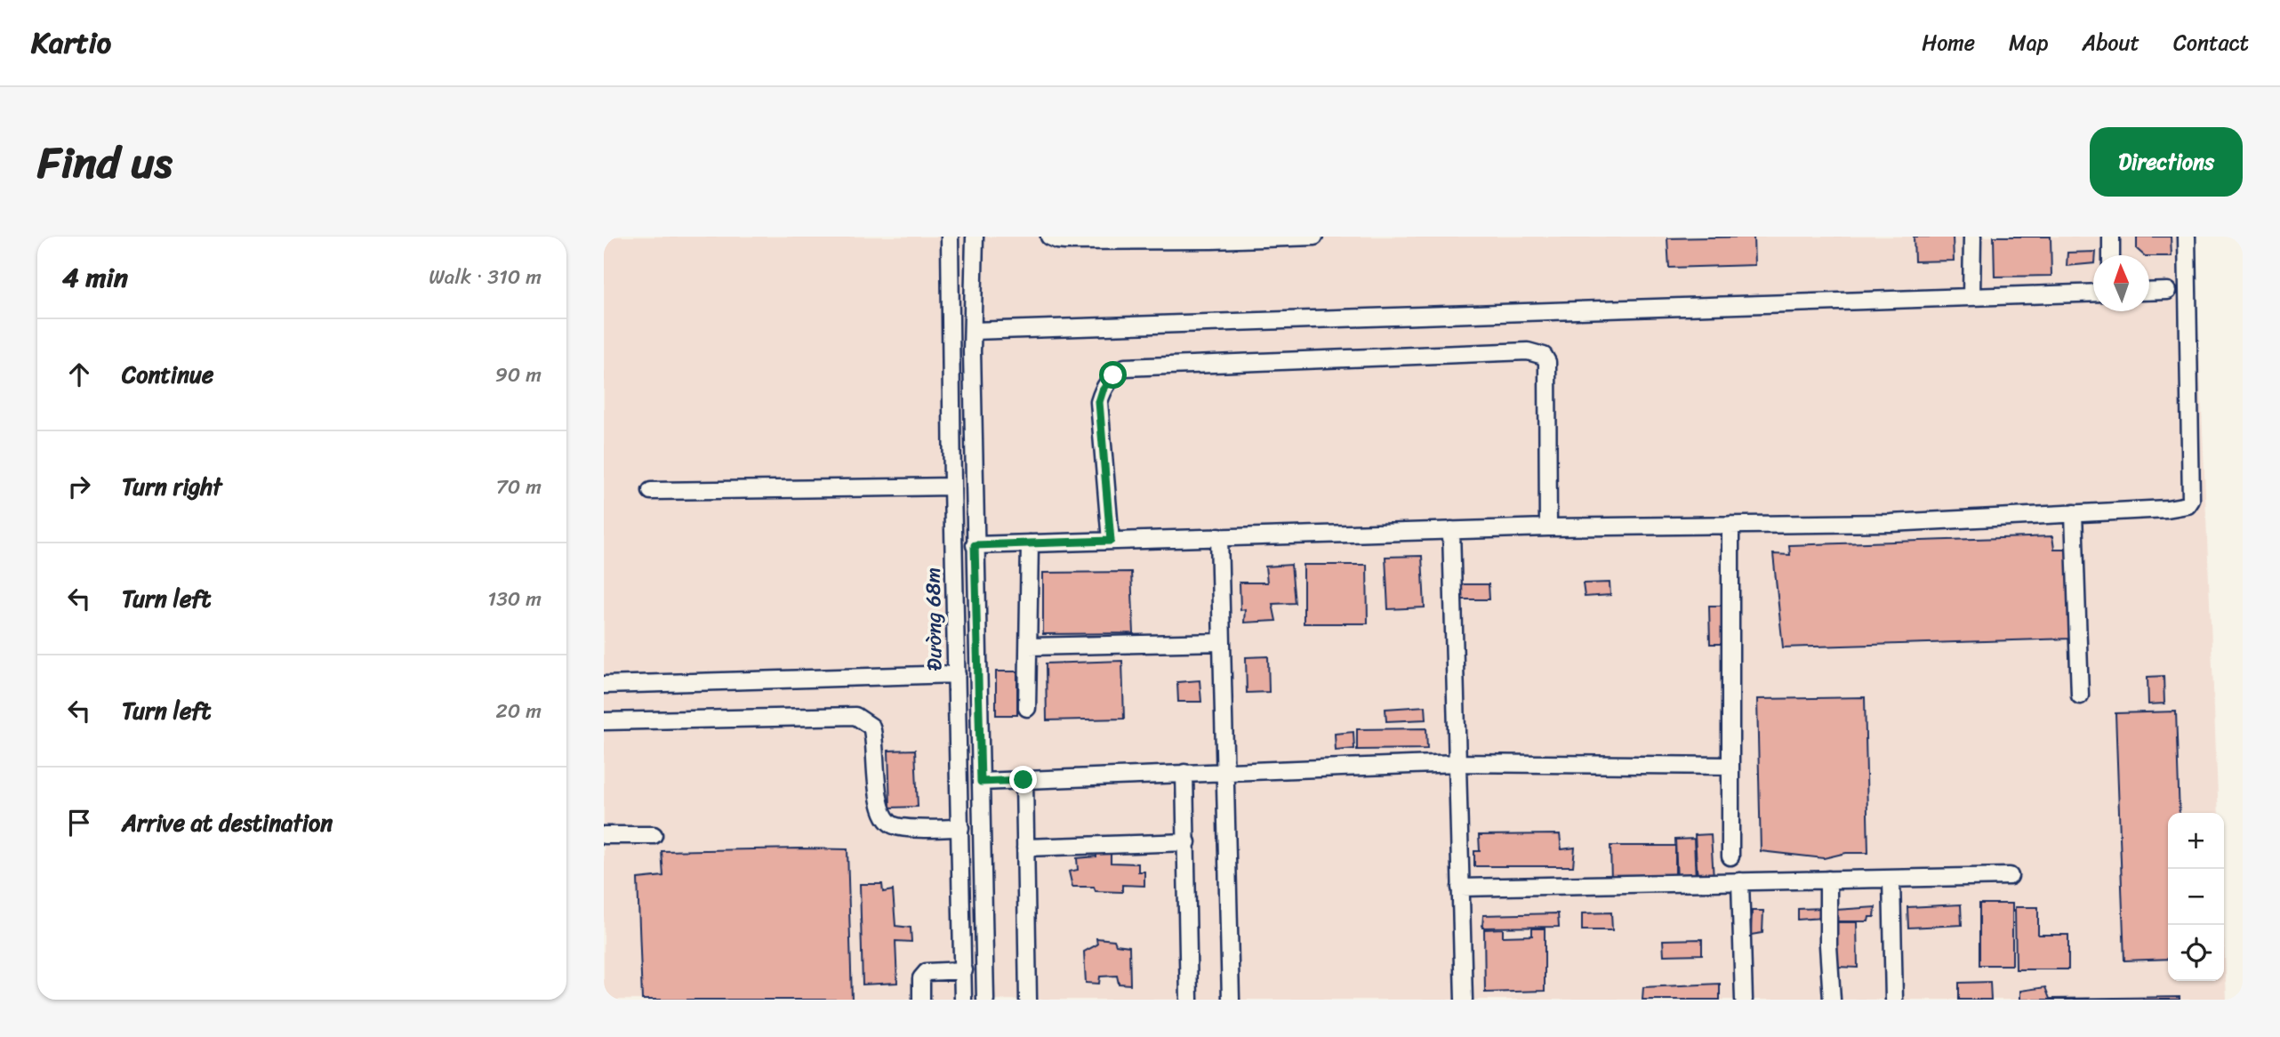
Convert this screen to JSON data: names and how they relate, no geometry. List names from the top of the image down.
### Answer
{
  "streets": {
    "street": ["Đường 68m"]
  },
  "north": "top",
  "page": {
    "header": "Kartio",
    "nav": [
      "Home",
      "Map",
      "About",
      "Contact"
    ],
    "title": "Find us",
    "buttons": "Directions",
    "heading": ["4 min", "Walk · 310 m"],
    "list": [
      ["Continue", "90 m"],
      ["Turn right", "70 m"],
      ["Turn left", "130 m"],
      ["Turn left", "20 m"],
      "Arrive at destination"
    ],
    "map_buttons": ["+", "−"]
  }
}
